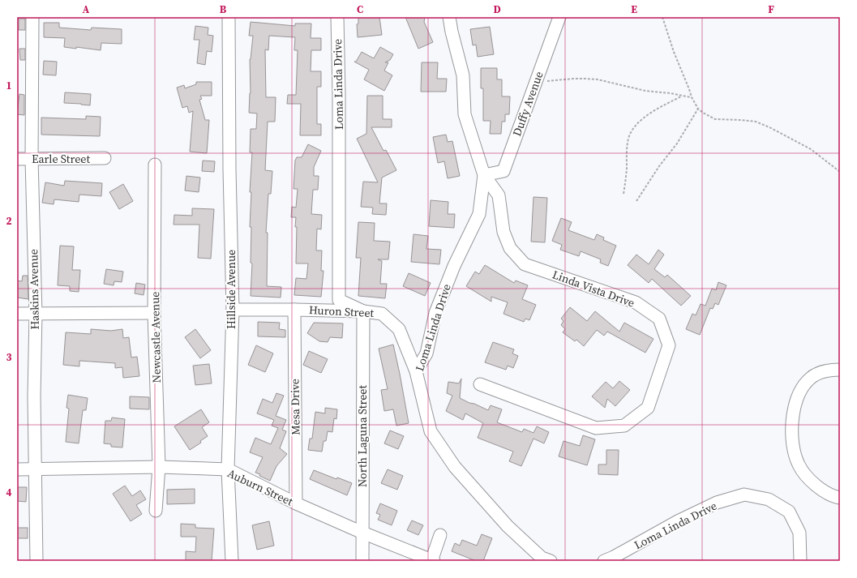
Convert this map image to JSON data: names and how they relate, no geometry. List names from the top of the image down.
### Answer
{
  "streets": {
    "street": [
      "Loma Linda Drive",
      "Duffy Avenue",
      "Earle Street",
      "Linda Vista Drive",
      "Haskins Avenue",
      "Hillside Avenue",
      "Huron Street",
      "Newcastle Avenue",
      "Mesa Drive",
      "North Laguna Street",
      "Auburn Street"
    ]
  },
  "crossings": [
    ["Loma Linda Drive", "Duffy Avenue"],
    ["Loma Linda Drive", "Linda Vista Drive"],
    ["Loma Linda Drive", "Huron Street"],
    ["Loma Linda Drive", "North Laguna Street"],
    ["Duffy Avenue", "Linda Vista Drive"],
    ["Earle Street", "Haskins Avenue"],
    ["Haskins Avenue", "Auburn Street"],
    ["Hillside Avenue", "Huron Street"],
    ["Hillside Avenue", "Auburn Street"],
    ["Huron Street", "Mesa Drive"],
    ["Huron Street", "North Laguna Street"],
    ["Newcastle Avenue", "Auburn Street"],
    ["Mesa Drive", "Auburn Street"],
    ["North Laguna Street", "Auburn Street"]
  ],
  "grid": {
    "columns": [
      "A",
      "B",
      "C",
      "D",
      "E",
      "F"
    ],
    "rows": [
      "1",
      "2",
      "3",
      "4"
    ]
  }
}
